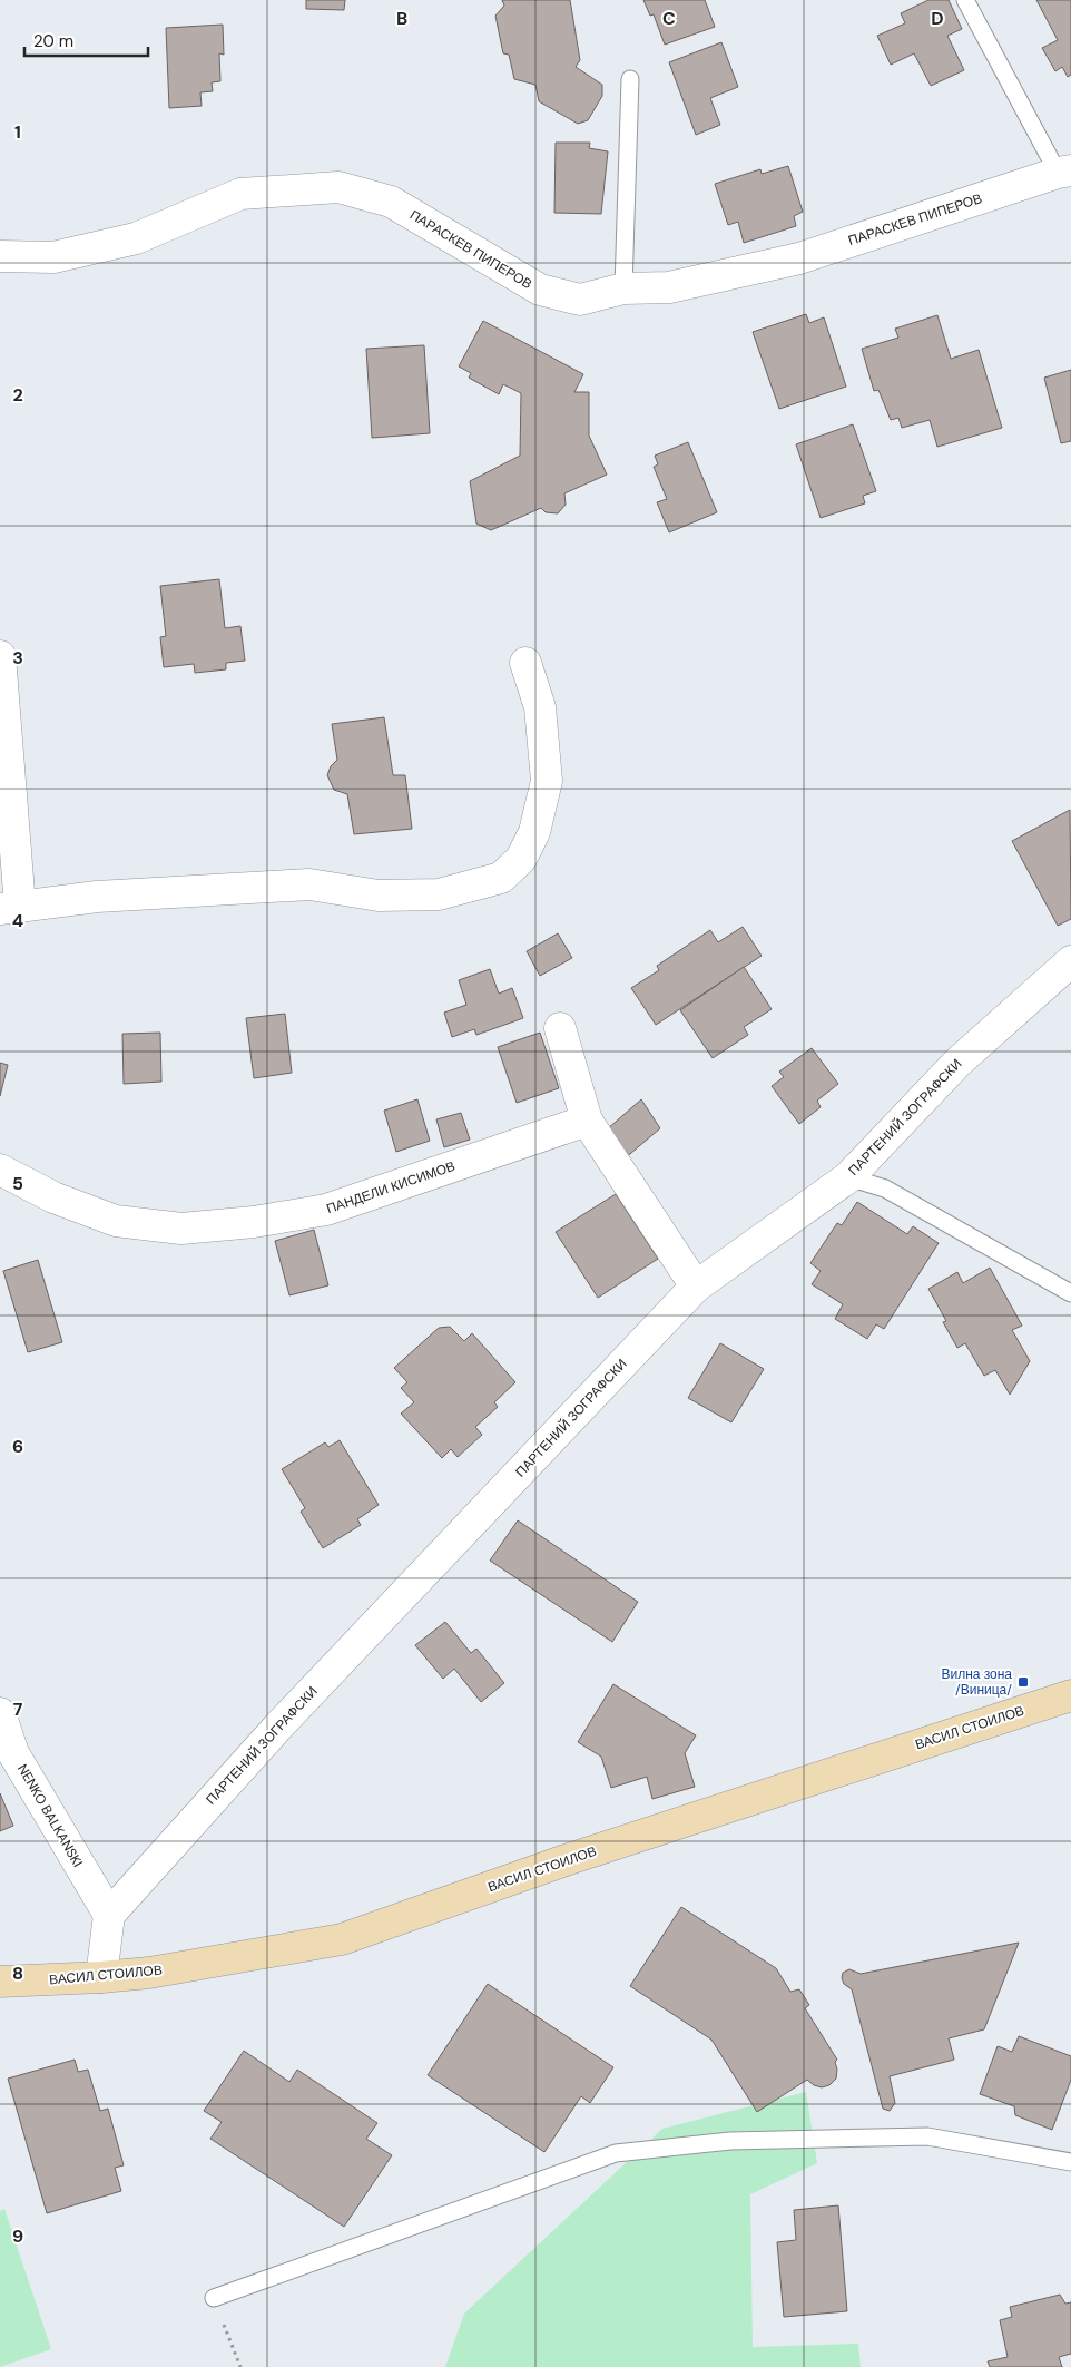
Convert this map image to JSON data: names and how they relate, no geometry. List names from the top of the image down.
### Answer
{
  "streets": {
    "street": [
      "ПАРАСКЕВ ПИПЕРОВ",
      "ПАРТЕНИЙ ЗОГРАФСКИ",
      "ПАНДЕЛИ КИСИМОВ",
      "ВАСИЛ СТОИЛОВ",
      "NENKO BALKANSKI"
    ]
  },
  "crossings": [
    ["ПАРТЕНИЙ ЗОГРАФСКИ", "NENKO BALKANSKI"]
  ],
  "places": {
    "transit": ["Вилна зона /Виница/"]
  },
  "scale_bar": "20 m",
  "grid": {
    "columns": ["B", "C", "D"],
    "rows": [
      "1",
      "2",
      "3",
      "4",
      "5",
      "6",
      "7",
      "8",
      "9"
    ]
  }
}
